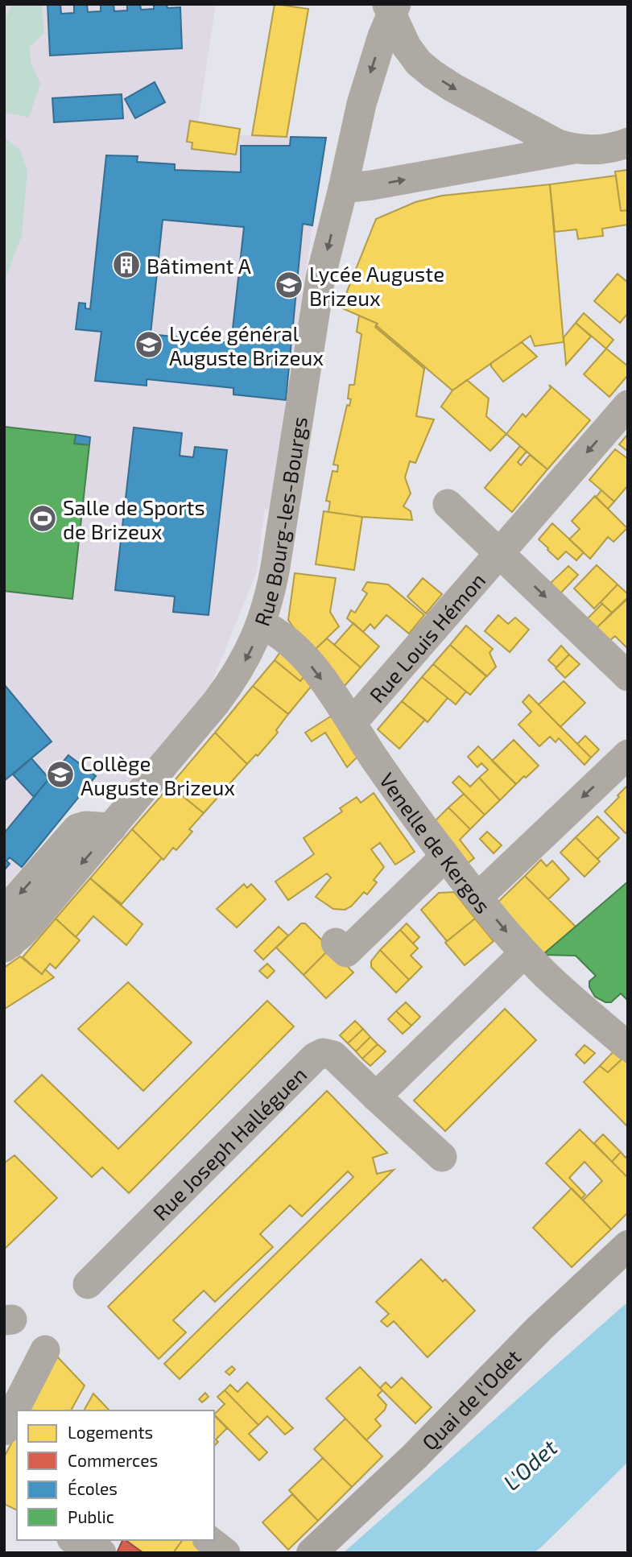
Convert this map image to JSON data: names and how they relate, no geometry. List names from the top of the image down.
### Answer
{
  "streets": {
    "main road": ["Quai de l'Odet"],
    "street": [
      "Rue Bourg-les-Bourgs",
      "Rue Louis Hémon",
      "Venelle de Kergos",
      "Rue Joseph Halléguen"
    ]
  },
  "crossings": [
    ["Rue Bourg-les-Bourgs", "Venelle de Kergos"],
    ["Rue Louis Hémon", "Venelle de Kergos"]
  ],
  "one_way": ["Rue Bourg-les-Bourgs", "Rue Louis Hémon", "Venelle de Kergos"],
  "water": ["L'Odet"],
  "places": {
    "building": ["Bâtiment A"],
    "school or university": ["Lycée Auguste Brizeux", "Lycée général Auguste Brizeux", "Collège Auguste Brizeux"],
    "sports": ["Salle de Sports de Brizeux"]
  },
  "legend": [
    "Logements",
    "Commerces",
    "Écoles",
    "Public"
  ]
}
